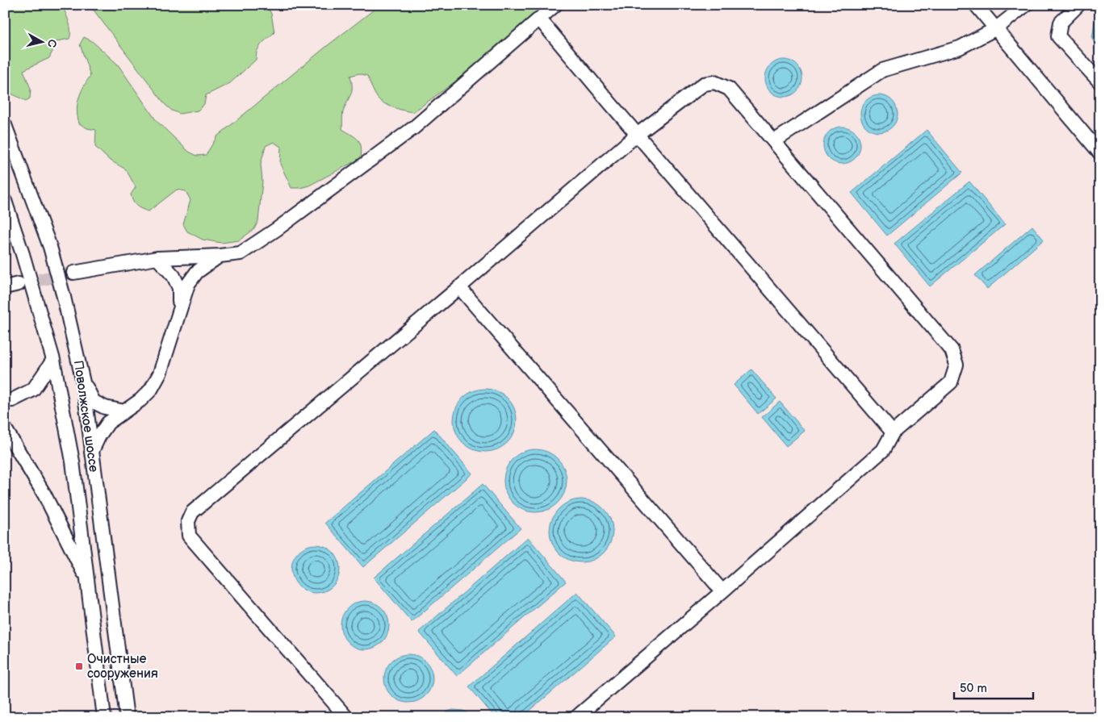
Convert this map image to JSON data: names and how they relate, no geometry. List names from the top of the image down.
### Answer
{
  "streets": {
    "street": ["Поволжское шоссе"]
  },
  "places": {
    "transit": ["Очистные сооружения"]
  },
  "scale_bar": "50 m",
  "north": "right"
}
